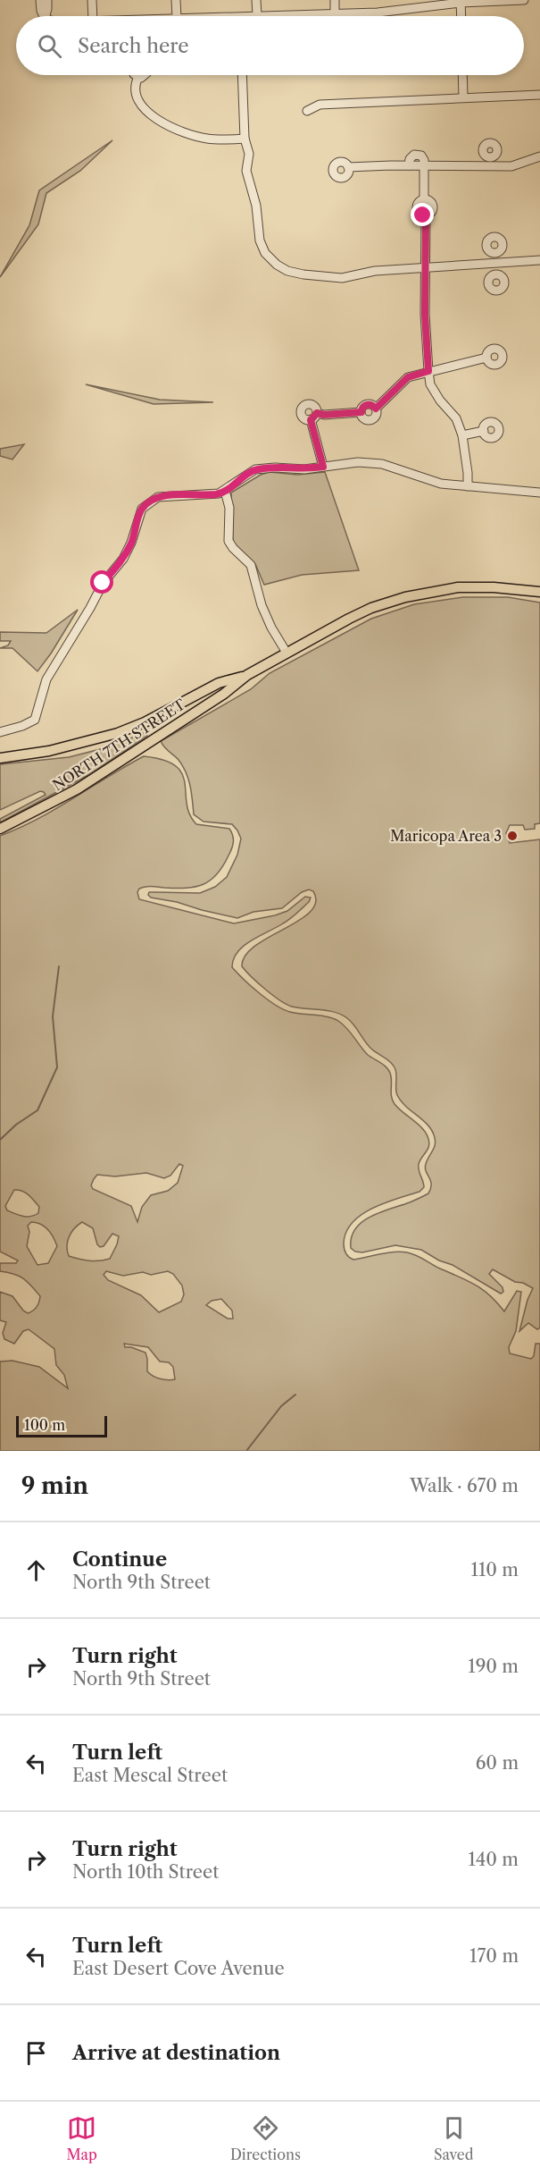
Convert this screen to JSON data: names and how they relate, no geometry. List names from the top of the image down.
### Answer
{
  "streets": {
    "main road": ["NORTH 7TH STREET"]
  },
  "places": ["Maricopa Area 3"],
  "scale_bar": "100 m",
  "page": {
    "search": "Search here",
    "scale": "100 m",
    "heading": ["9 min", "Walk · 670 m"],
    "list": [
      ["Continue", "North 9th Street", "110 m"],
      ["Turn right", "North 9th Street", "190 m"],
      ["Turn left", "East Mescal Street", "60 m"],
      ["Turn right", "North 10th Street", "140 m"],
      ["Turn left", "East Desert Cove Avenue", "170 m"],
      "Arrive at destination"
    ],
    "nav": ["Map", "Directions", "Saved"]
  }
}
